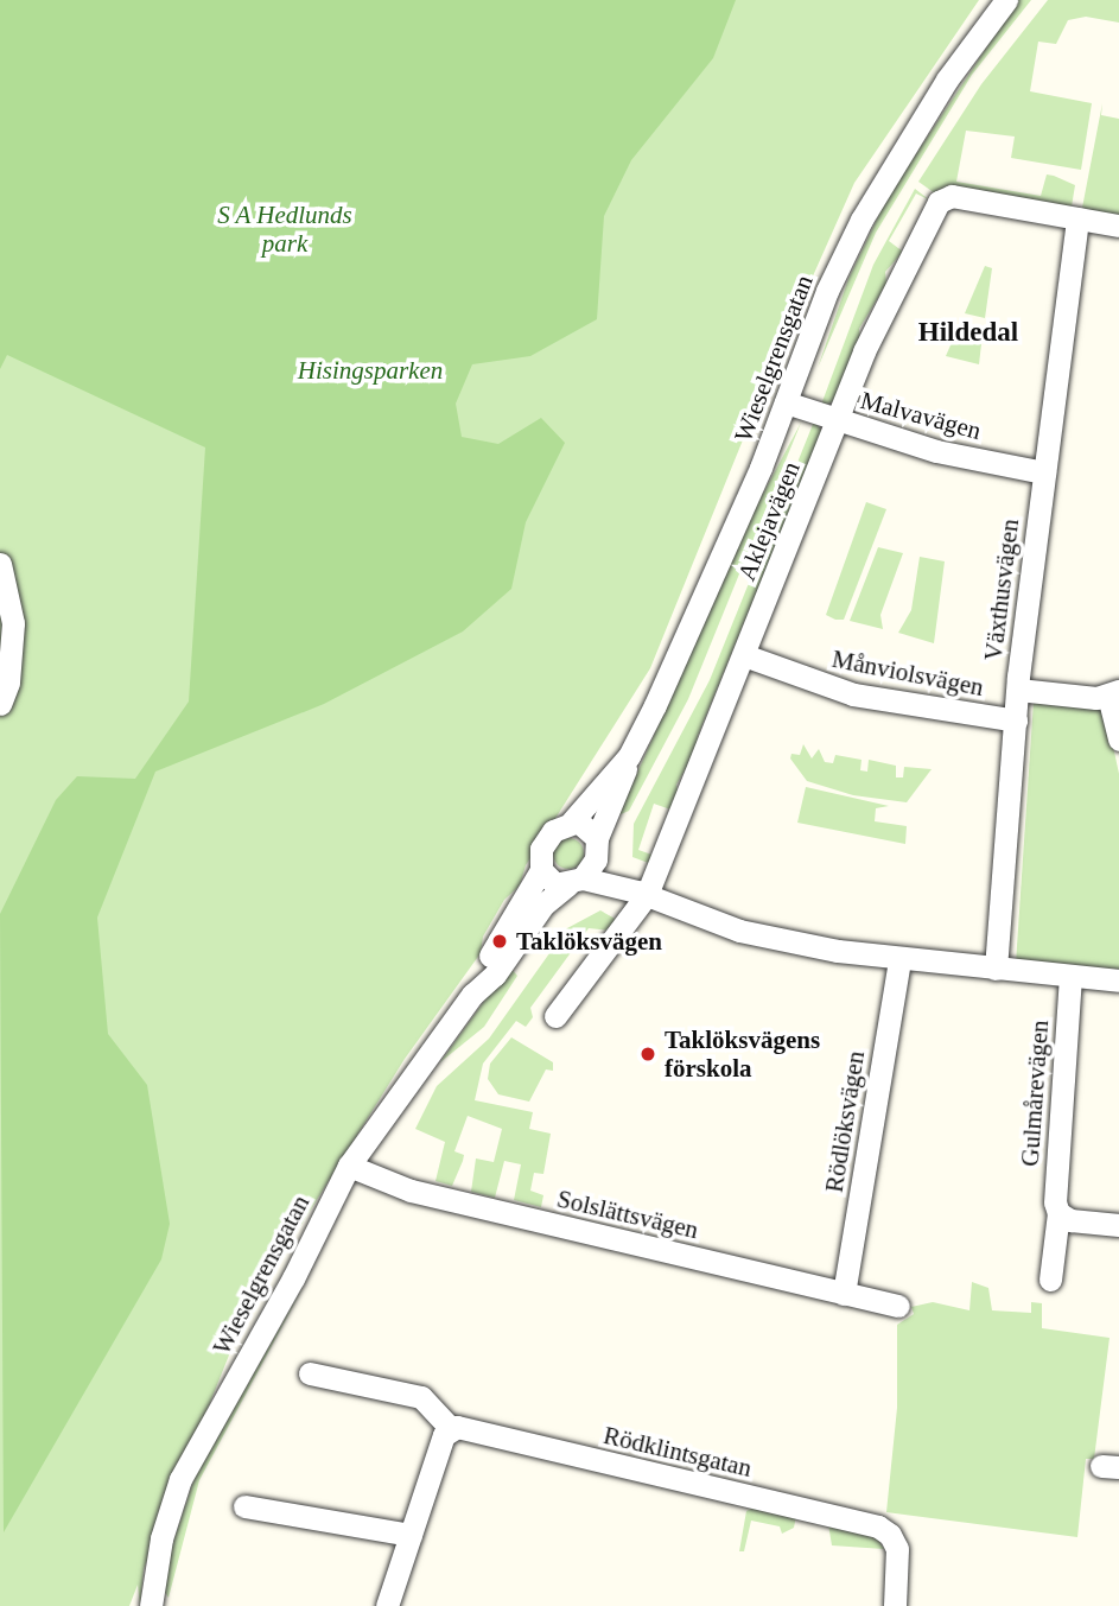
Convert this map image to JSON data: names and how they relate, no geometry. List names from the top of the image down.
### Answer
{
  "streets": {
    "street": [
      "Wieselgrensgatan",
      "Malvavägen",
      "Aklejavägen",
      "Växthusvägen",
      "Månviolsvägen",
      "Gulmårevägen",
      "Rödlöksvägen",
      "Solslättsvägen",
      "Rödklintsgatan"
    ]
  },
  "crossings": [
    ["Wieselgrensgatan", "Malvavägen"],
    ["Wieselgrensgatan", "Solslättsvägen"],
    ["Malvavägen", "Aklejavägen"],
    ["Malvavägen", "Växthusvägen"],
    ["Aklejavägen", "Växthusvägen"],
    ["Aklejavägen", "Månviolsvägen"],
    ["Växthusvägen", "Månviolsvägen"],
    ["Rödlöksvägen", "Solslättsvägen"]
  ],
  "districts": ["Hildedal"],
  "parks": ["S A Hedlunds park", "Hisingsparken"],
  "places": ["Taklöksvägen", "Taklöksvägens förskola"]
}
